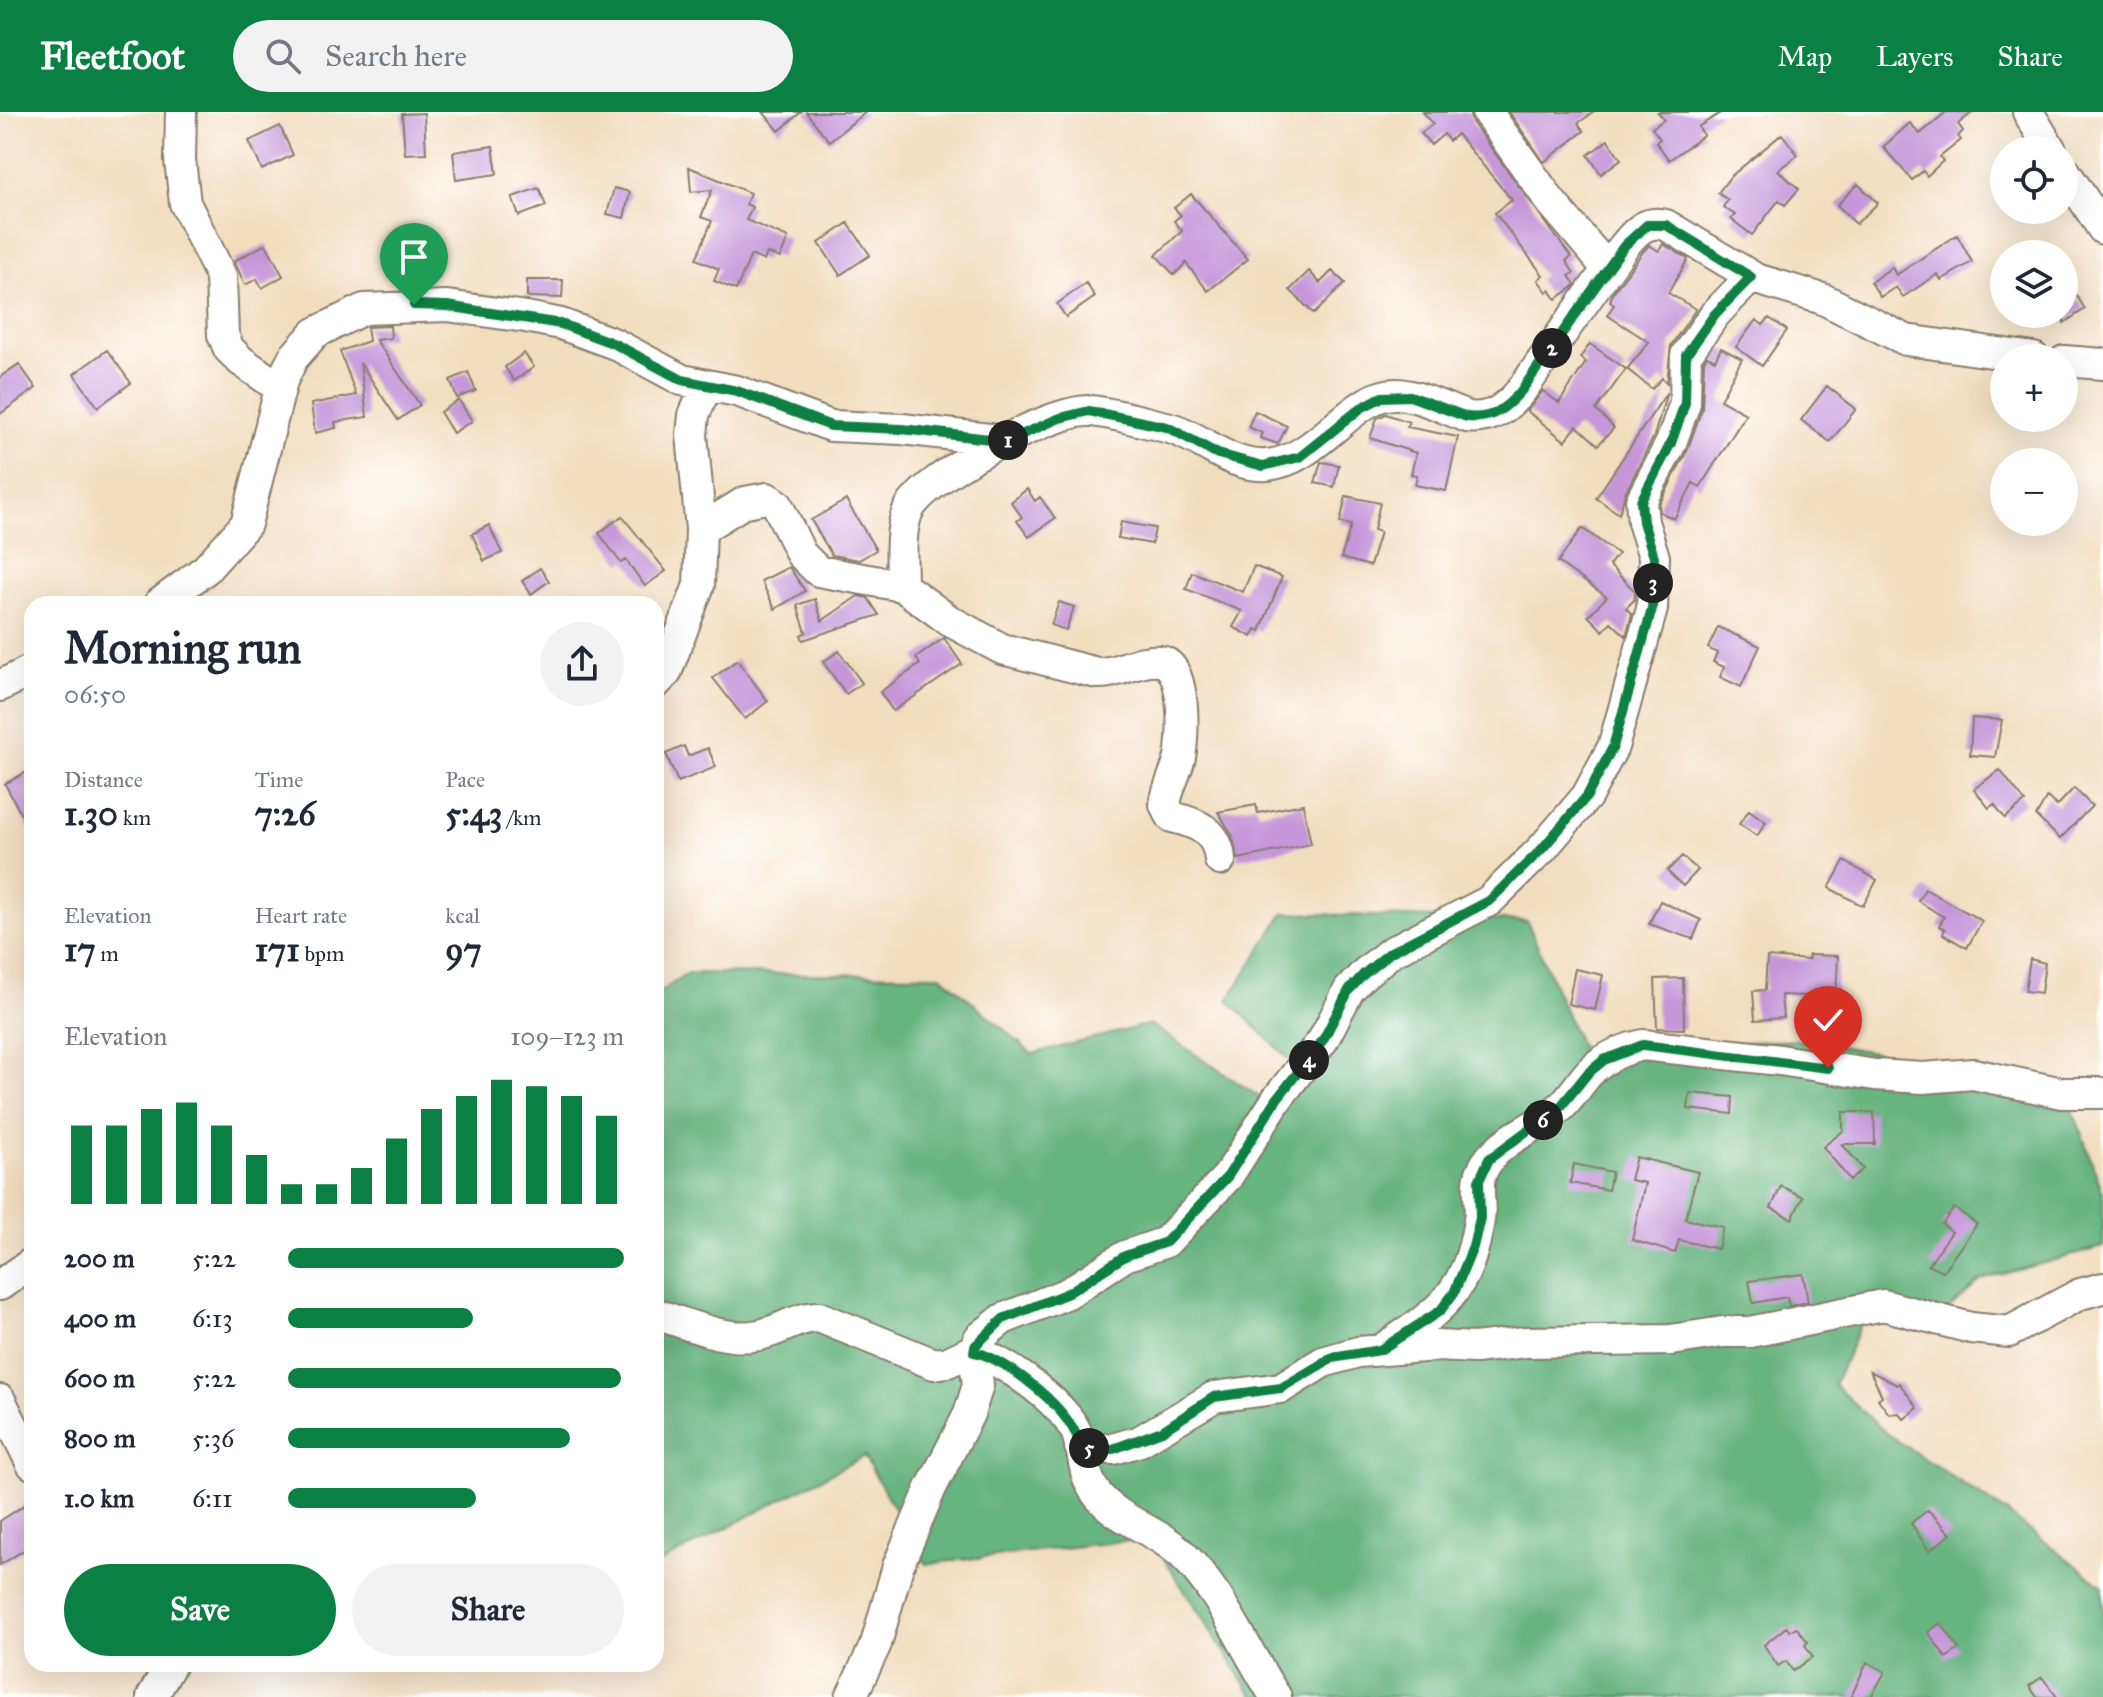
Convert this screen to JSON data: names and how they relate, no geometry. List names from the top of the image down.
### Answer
{
  "page": {
    "header": "Fleetfoot",
    "search": "Search here",
    "nav": ["Map", "Layers", "Share"],
    "map_buttons": ["+", "−"],
    "pins": [
      "2",
      "1",
      "3",
      "4",
      "6",
      "5"
    ],
    "heading": ["Morning run", "06:50"],
    "stats": [
      ["Distance", "1.30 km"],
      ["Time", "7:26"],
      ["Pace", "5:43 /km"],
      ["Elevation", "17 m"],
      ["Heart rate", "171 bpm"],
      ["kcal", "97"]
    ],
    "chart": ["Elevation", "109–123 m"],
    "list": [
      {
        "name": "200 m",
        "note": "5:22"
      },
      {
        "name": "400 m",
        "note": "6:13"
      },
      {
        "name": "600 m",
        "note": "5:22"
      },
      {
        "name": "800 m",
        "note": "5:36"
      },
      {
        "name": "1.0 km",
        "note": "6:11"
      }
    ],
    "buttons": ["Save", "Share"]
  }
}
